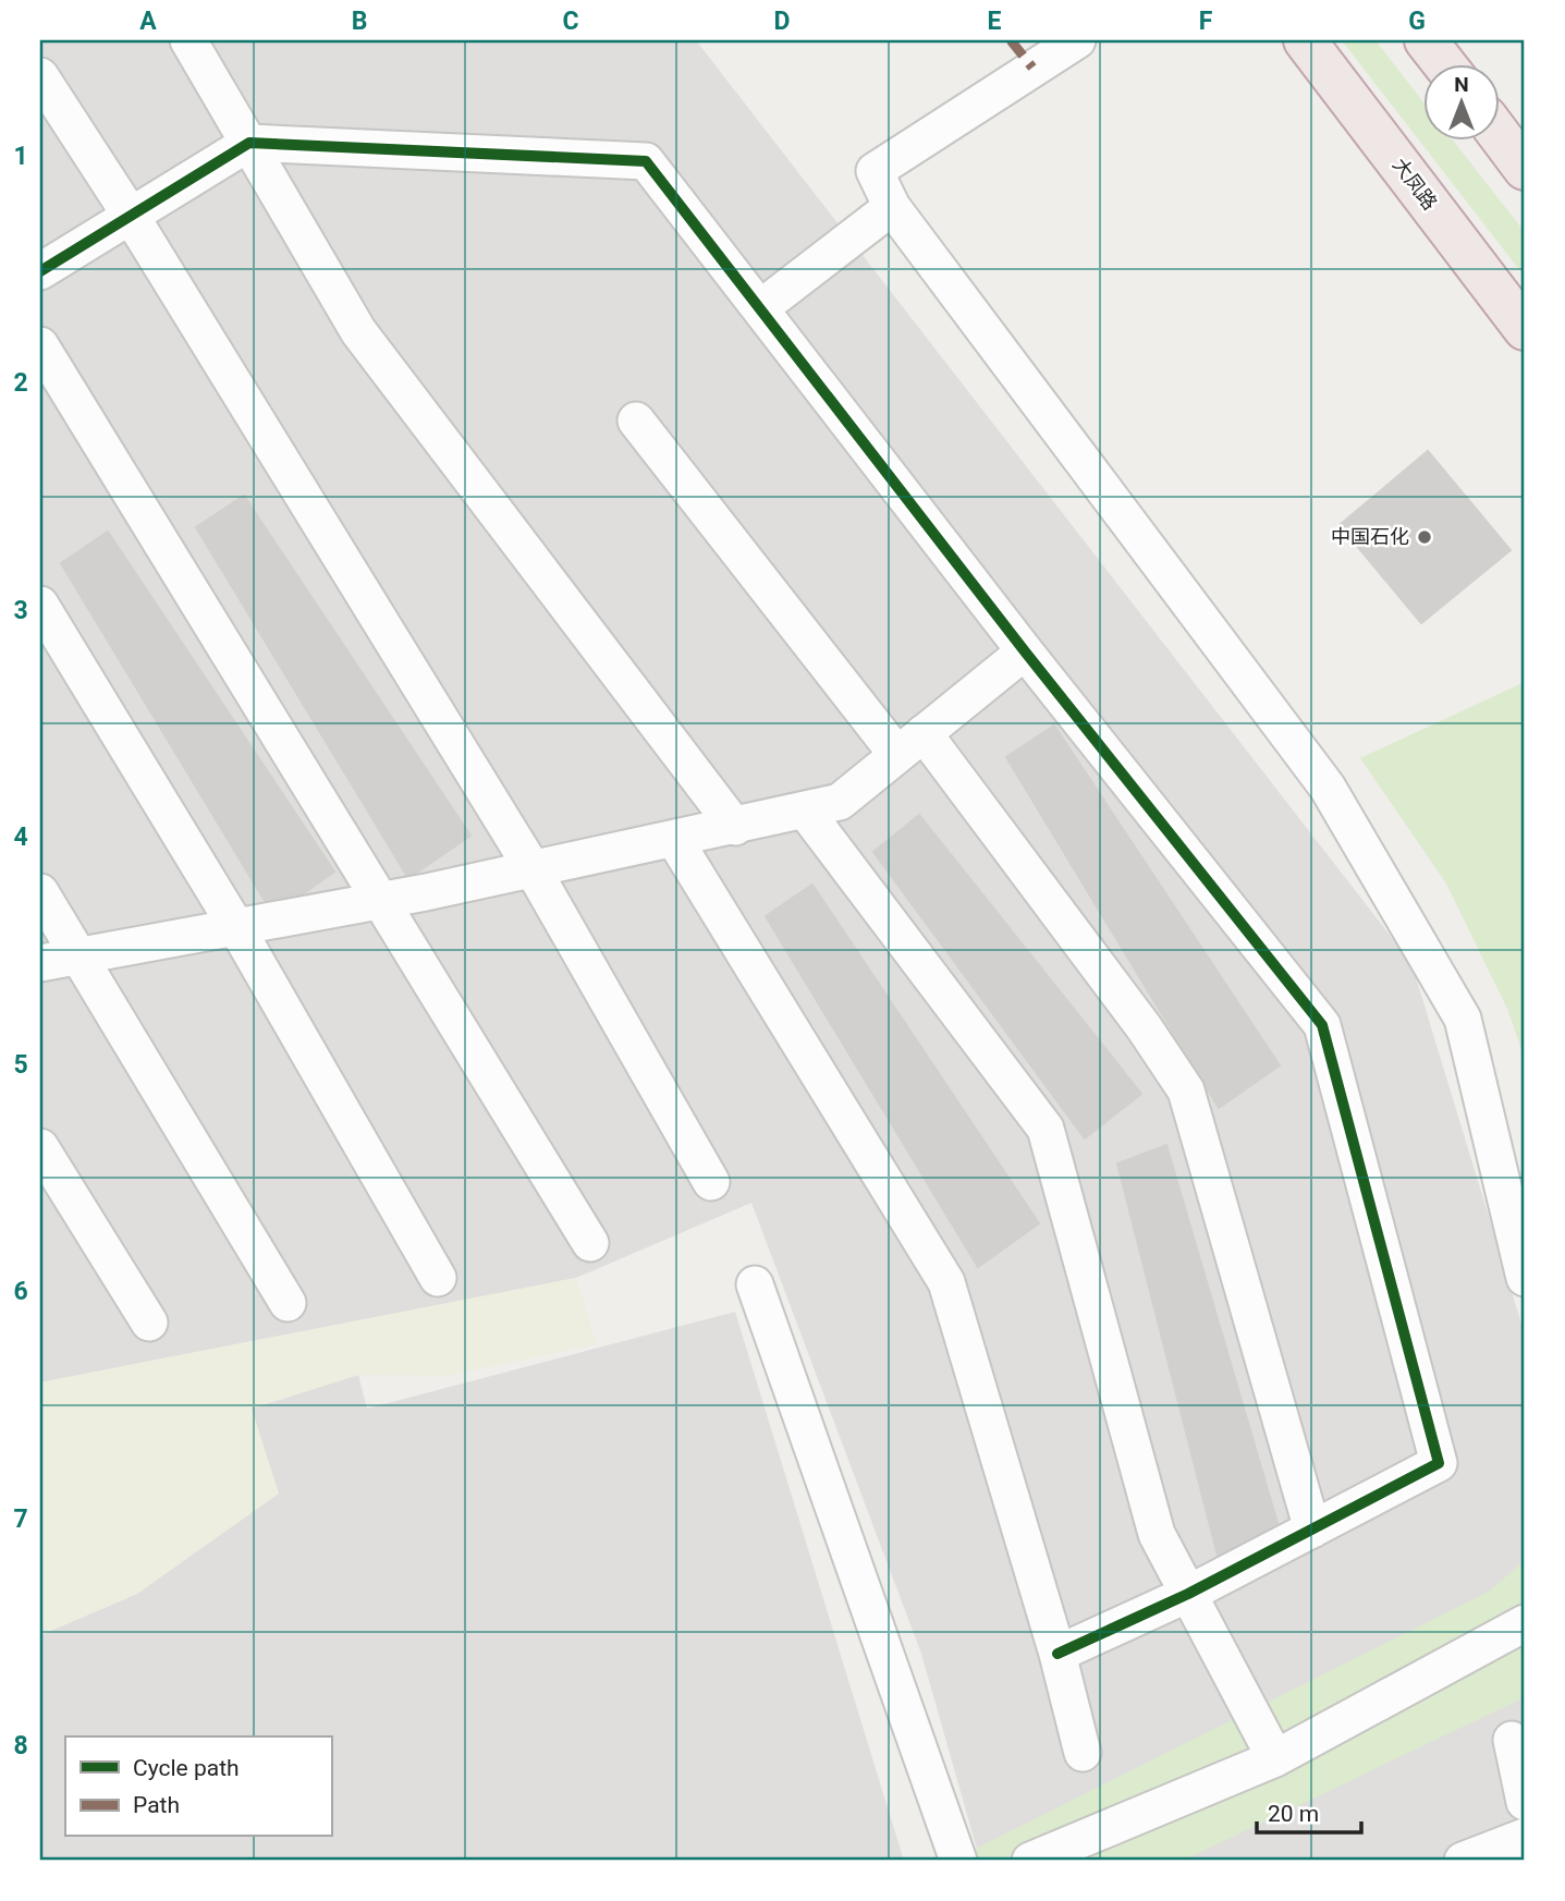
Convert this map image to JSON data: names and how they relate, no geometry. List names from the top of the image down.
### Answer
{
  "streets": {
    "highway": ["大凤路"]
  },
  "places": ["中国石化"],
  "legend": ["Cycle path", "Path"],
  "scale_bar": "20 m",
  "north": "top",
  "grid": {
    "columns": [
      "A",
      "B",
      "C",
      "D",
      "E",
      "F",
      "G"
    ],
    "rows": [
      "1",
      "2",
      "3",
      "4",
      "5",
      "6",
      "7",
      "8"
    ]
  }
}
